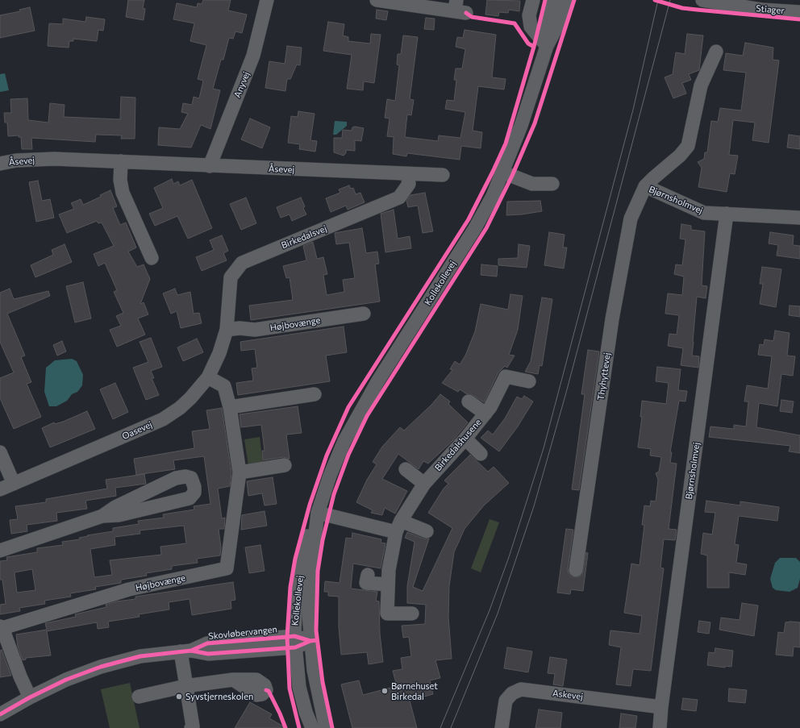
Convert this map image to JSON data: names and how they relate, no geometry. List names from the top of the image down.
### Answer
{
  "streets": {
    "street": [
      "Stiager",
      "Anyvej",
      "Åsevej",
      "Bjørnsholmvej",
      "Birkedalsvej",
      "Kollekollevej",
      "Højbovænge",
      "Thyhyttevej",
      "Oasevej",
      "Birkedalshusene",
      "Skovløbervangen",
      "Askevej"
    ]
  },
  "crossings": [
    ["Anyvej", "Åsevej"],
    ["Åsevej", "Birkedalsvej"],
    ["Bjørnsholmvej", "Thyhyttevej"],
    ["Bjørnsholmvej", "Askevej"],
    ["Birkedalsvej", "Højbovænge"],
    ["Birkedalsvej", "Oasevej"],
    ["Kollekollevej", "Skovløbervangen"],
    ["Højbovænge", "Oasevej"],
    ["Højbovænge", "Skovløbervangen"]
  ],
  "places": ["Børnehuset Birkedal", "Syvstjerneskolen"]
}
